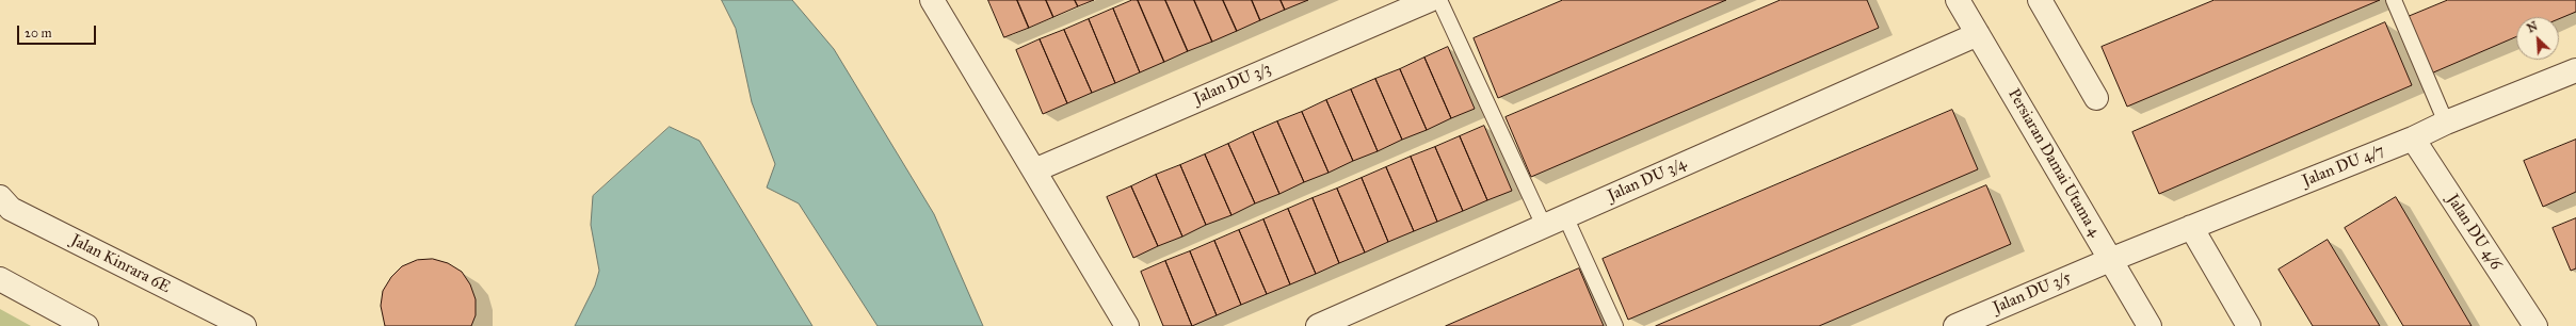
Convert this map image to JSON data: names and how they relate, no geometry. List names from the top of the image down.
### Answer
{
  "streets": {
    "street": [
      "Jalan DU 3/3",
      "Persiaran Damai Utama 4",
      "Jalan DU 4/7",
      "Jalan DU 3/4",
      "Jalan DU 4/6",
      "Jalan Kinrara 6E",
      "Jalan DU 3/5"
    ]
  },
  "crossings": [
    ["Persiaran Damai Utama 4", "Jalan DU 4/7"],
    ["Persiaran Damai Utama 4", "Jalan DU 3/4"],
    ["Persiaran Damai Utama 4", "Jalan DU 3/5"],
    ["Jalan DU 4/7", "Jalan DU 4/6"],
    ["Jalan DU 4/7", "Jalan DU 3/5"]
  ],
  "scale_bar": "20 m",
  "north": "top left"
}
